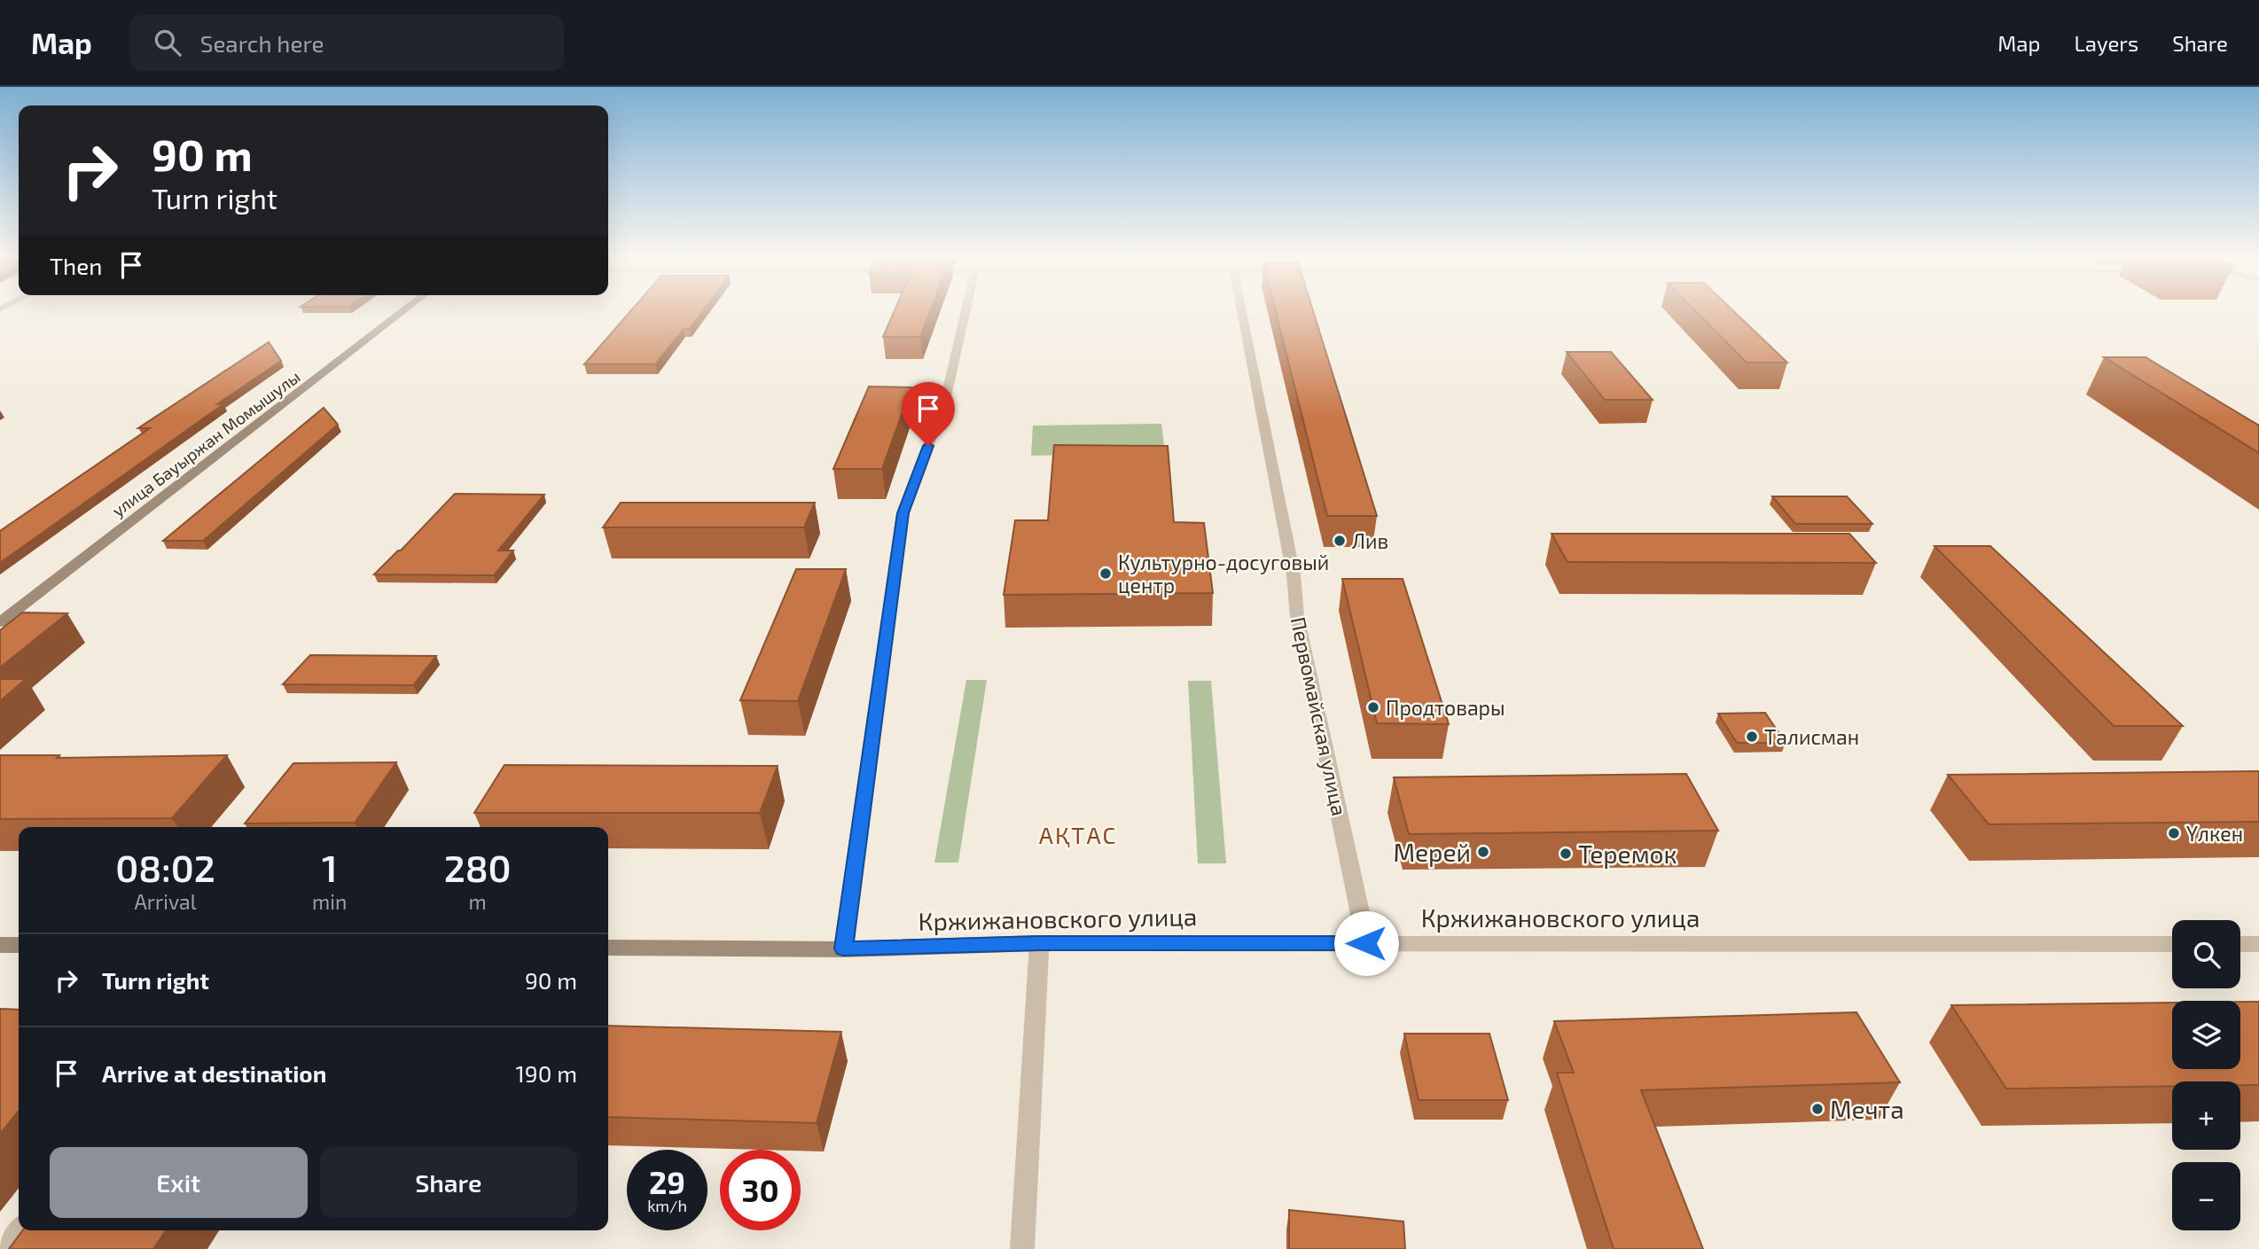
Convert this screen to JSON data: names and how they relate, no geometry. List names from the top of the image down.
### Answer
{
  "streets": {
    "street": ["улица Бауыржан Момышулы", "Первомайская улица", "Кржижановского улица"]
  },
  "crossings": [
    ["Первомайская улица", "Кржижановского улица"]
  ],
  "districts": ["АҚТАС"],
  "places": [
    "Лив",
    "Культурно-досуговый центр",
    "Продтовары",
    "Талисман",
    "Yлкен",
    "Мерей",
    "Теремок",
    "Мечта"
  ],
  "page": {
    "header": "Map",
    "search": "Search here",
    "nav": ["Map", "Layers", "Share"],
    "turn": ["90 m", "Turn right"],
    "then": "Then",
    "eta": [
      "08:02",
      "Arrival",
      "1",
      "min",
      "280",
      "m"
    ],
    "map_buttons": ["+", "−"],
    "list": [
      {
        "name": "Turn right",
        "value": "90 m"
      },
      {
        "name": "Arrive at destination",
        "value": "190 m"
      }
    ],
    "buttons": ["Exit", "Share"],
    "speed": "29 km/h",
    "limit": "30"
  }
}
